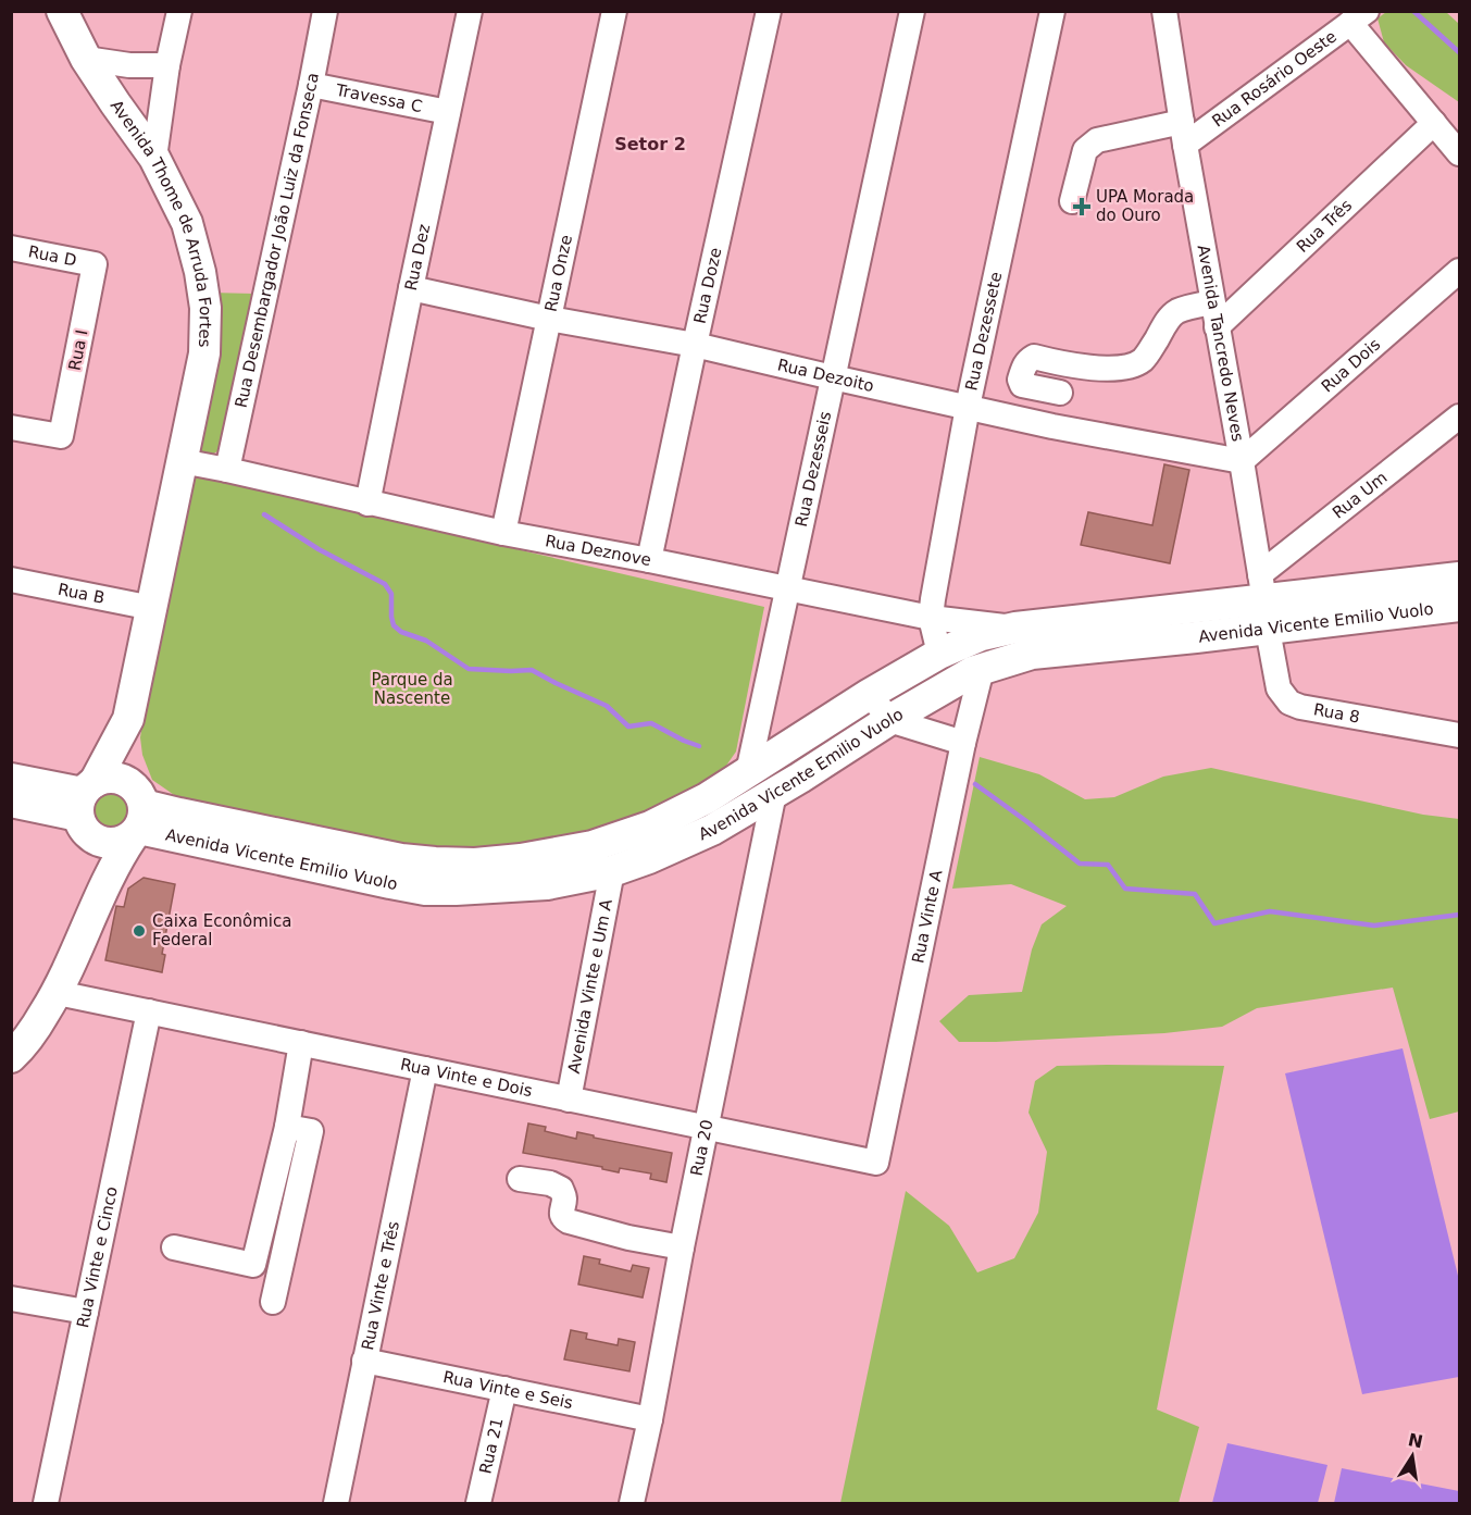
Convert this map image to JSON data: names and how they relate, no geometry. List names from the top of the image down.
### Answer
{
  "streets": {
    "main road": ["Avenida Thome de Arruda Fortes", "Avenida Vicente Emilio Vuolo"],
    "street": [
      "Rua Rosário Oeste",
      "Travessa C",
      "Rua Três",
      "Rua Desembargador João Luiz da Fonseca",
      "Rua D",
      "Rua Dez",
      "Rua Onze",
      "Rua Doze",
      "Rua Dezessete",
      "Avenida Tancredo Neves",
      "Rua I",
      "Rua Dois",
      "Rua Dezoito",
      "Rua Dezesseis",
      "Rua Um",
      "Rua Deznove",
      "Rua B",
      "Rua 8",
      "Rua Vinte A",
      "Avenida Vinte e Um A",
      "Rua Vinte e Dois",
      "Rua 20",
      "Rua Vinte e Cinco",
      "Rua Vinte e Três",
      "Rua Vinte e Seis",
      "Rua 21"
    ]
  },
  "crossings": [
    ["Rua Rosário Oeste", "Avenida Tancredo Neves"],
    ["Travessa C", "Rua Desembargador João Luiz da Fonseca"],
    ["Travessa C", "Rua Dez"],
    ["Avenida Thome de Arruda Fortes", "Rua Deznove"],
    ["Avenida Thome de Arruda Fortes", "Rua B"],
    ["Avenida Thome de Arruda Fortes", "Avenida Vicente Emilio Vuolo"],
    ["Rua Três", "Avenida Tancredo Neves"],
    ["Rua Desembargador João Luiz da Fonseca", "Rua Deznove"],
    ["Rua D", "Rua I"],
    ["Rua Dez", "Rua Dezoito"],
    ["Rua Dez", "Rua Deznove"],
    ["Rua Onze", "Rua Dezoito"],
    ["Rua Onze", "Rua Deznove"],
    ["Rua Doze", "Rua Dezoito"],
    ["Rua Doze", "Rua Deznove"],
    ["Rua Dezessete", "Rua Dezoito"],
    ["Rua Dezessete", "Rua Deznove"],
    ["Rua Dezessete", "Avenida Vicente Emilio Vuolo"],
    ["Avenida Tancredo Neves", "Rua Dois"],
    ["Avenida Tancredo Neves", "Rua Dezoito"],
    ["Avenida Tancredo Neves", "Rua Um"],
    ["Avenida Tancredo Neves", "Avenida Vicente Emilio Vuolo"],
    ["Avenida Tancredo Neves", "Rua 8"],
    ["Rua Dois", "Rua Dezoito"],
    ["Rua Dezoito", "Rua Dezesseis"],
    ["Rua Dezesseis", "Rua Deznove"],
    ["Rua Dezesseis", "Avenida Vicente Emilio Vuolo"],
    ["Rua Um", "Avenida Vicente Emilio Vuolo"],
    ["Rua Um", "Rua 8"],
    ["Rua Deznove", "Avenida Vicente Emilio Vuolo"],
    ["Avenida Vicente Emilio Vuolo", "Rua 8"],
    ["Avenida Vicente Emilio Vuolo", "Rua Vinte A"],
    ["Avenida Vicente Emilio Vuolo", "Avenida Vinte e Um A"],
    ["Avenida Vicente Emilio Vuolo", "Rua 20"],
    ["Rua Vinte A", "Rua Vinte e Dois"],
    ["Avenida Vinte e Um A", "Rua Vinte e Dois"],
    ["Rua Vinte e Dois", "Rua 20"],
    ["Rua Vinte e Dois", "Rua Vinte e Cinco"],
    ["Rua Vinte e Dois", "Rua Vinte e Três"],
    ["Rua 20", "Rua Vinte e Seis"],
    ["Rua Vinte e Três", "Rua Vinte e Seis"],
    ["Rua Vinte e Seis", "Rua 21"]
  ],
  "districts": ["Setor 2"],
  "parks": ["Parque da Nascente"],
  "places": {
    "health": ["UPA Morada do Ouro"],
    "other": ["Caixa Econômica Federal"]
  },
  "north": "top"
}
